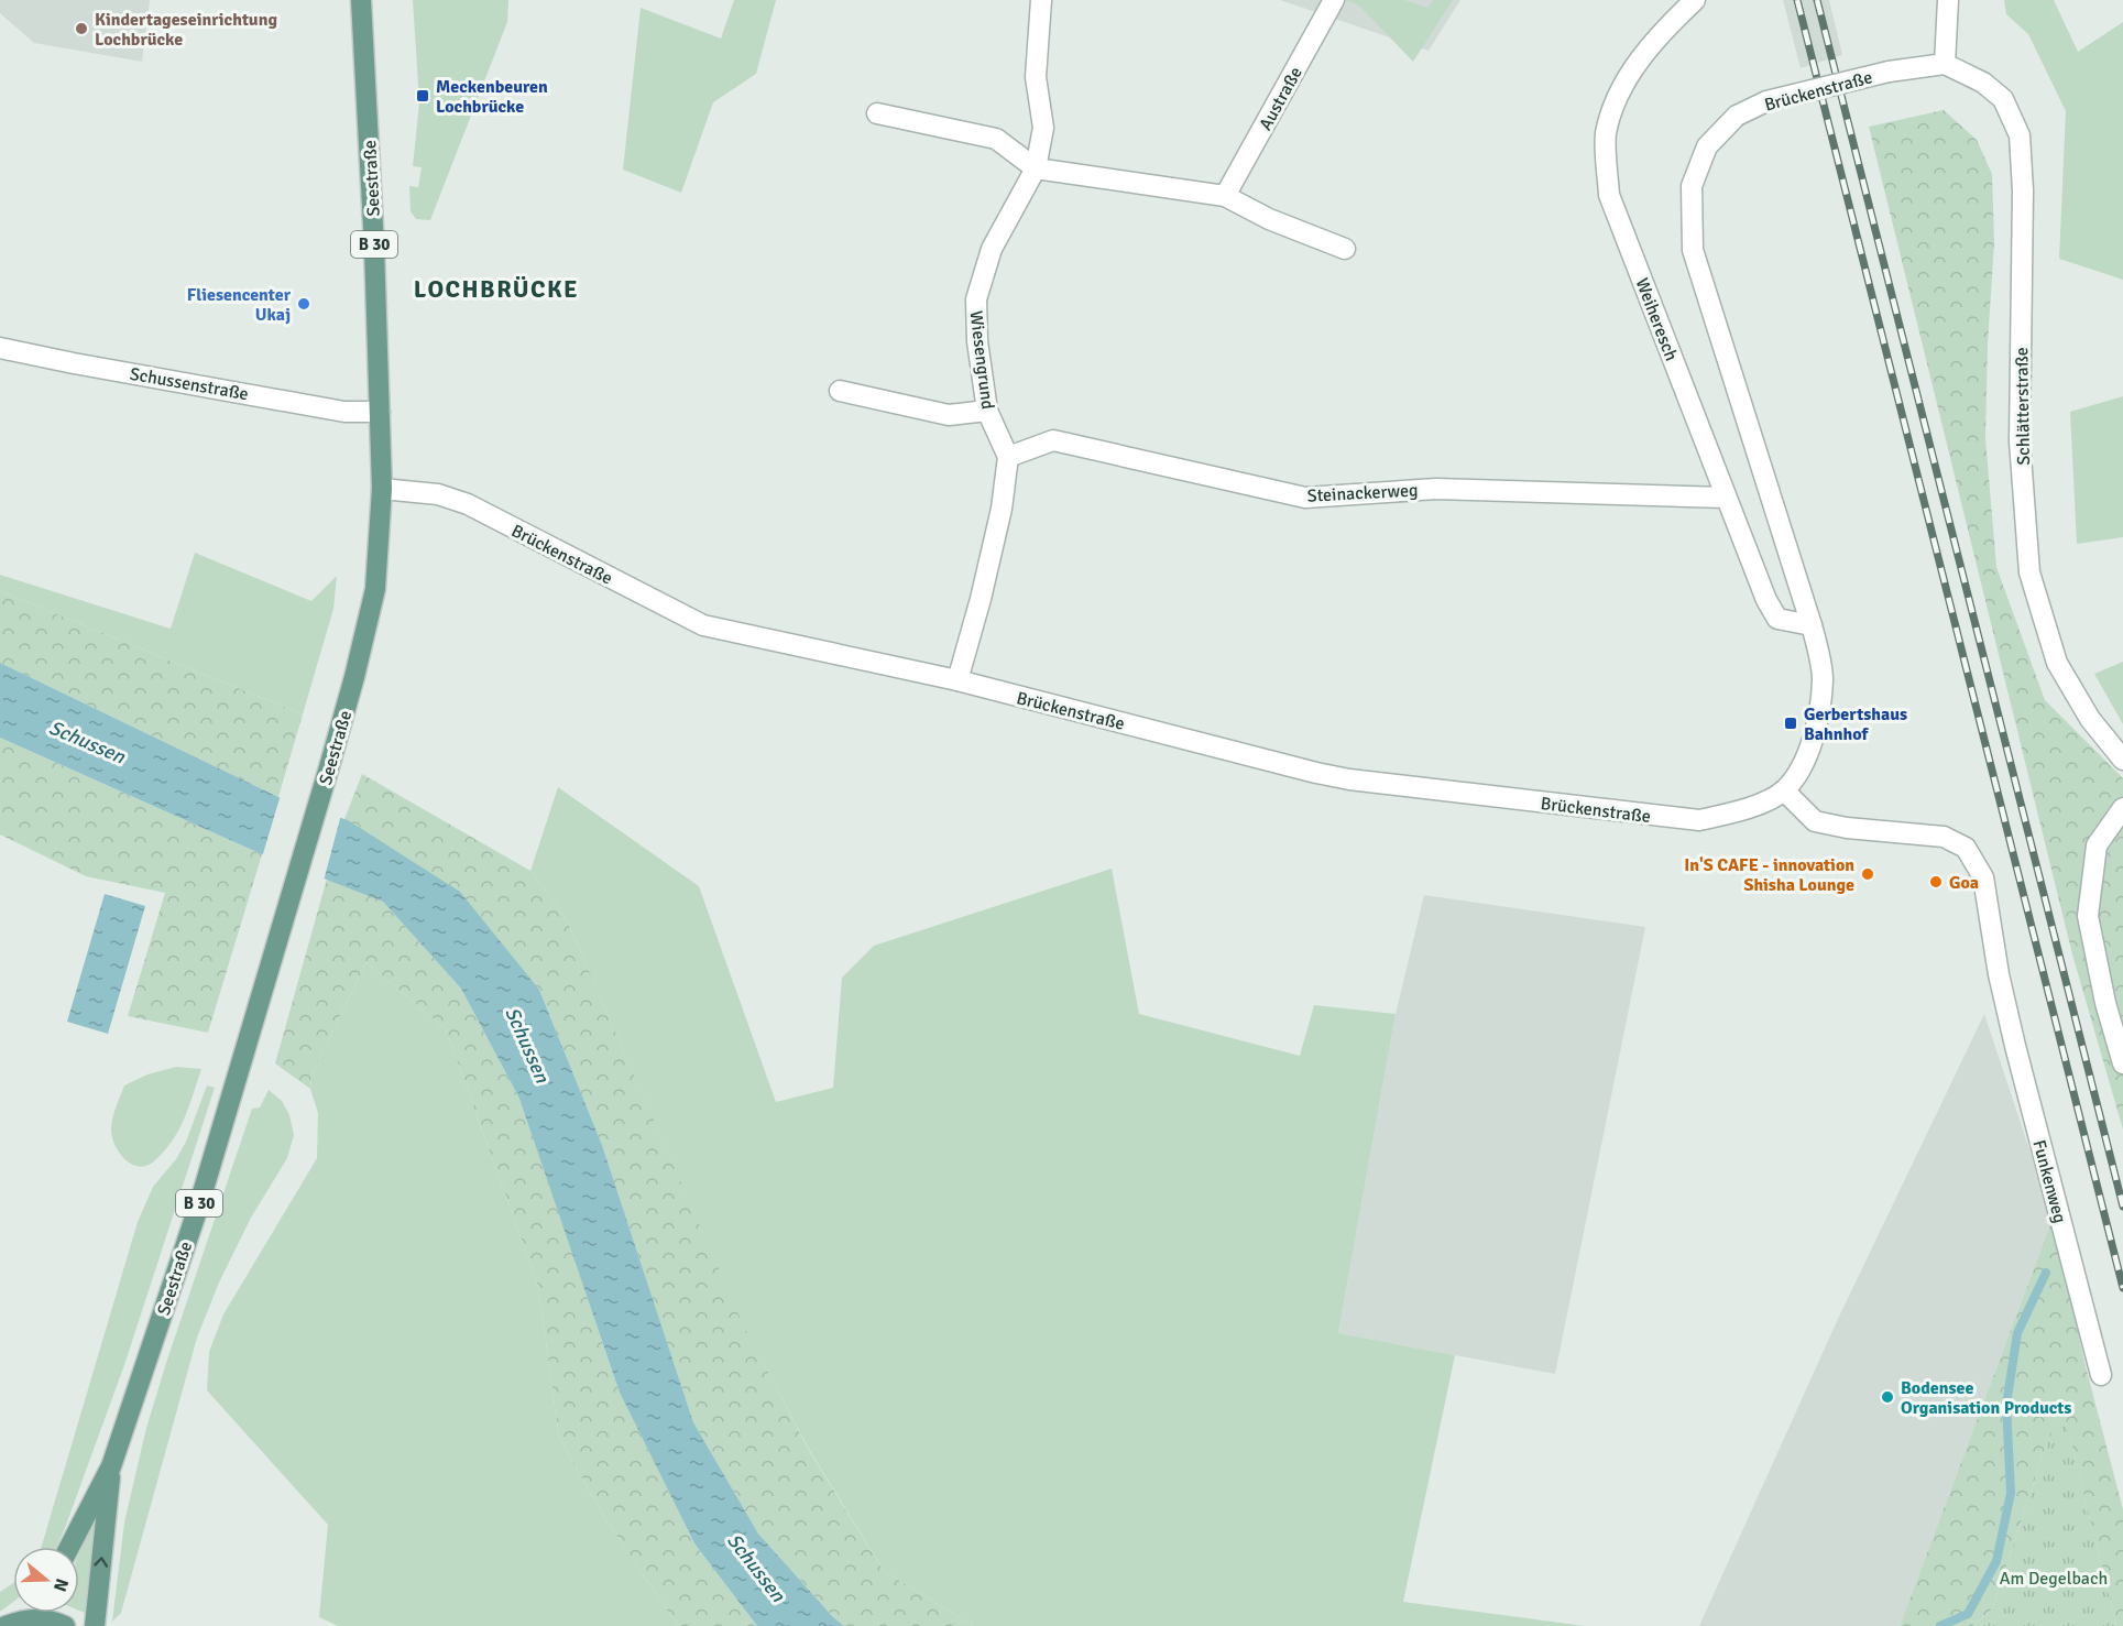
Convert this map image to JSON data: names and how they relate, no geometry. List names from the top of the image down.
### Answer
{
  "streets": {
    "main road": ["Seestraße", "B 30"],
    "street": [
      "Brückenstraße",
      "Austraße",
      "Weiheresch",
      "Wiesengrund",
      "Schussenstraße",
      "Schlätterstraße",
      "Steinackerweg",
      "Funkenweg"
    ]
  },
  "crossings": [
    ["Brückenstraße", "Seestraße"],
    ["Brückenstraße", "Weiheresch"],
    ["Brückenstraße", "Schlätterstraße"],
    ["Brückenstraße", "Funkenweg"],
    ["Seestraße", "Schussenstraße"],
    ["Weiheresch", "Steinackerweg"],
    ["Wiesengrund", "Steinackerweg"]
  ],
  "districts": ["LOCHBRÜCKE"],
  "water": ["Schussen"],
  "parks": ["Am Degelbach"],
  "places": {
    "other": [
      "Kindertageseinrichtung Lochbrücke",
      "Fliesencenter Ukaj",
      "In'S CAFE - innovation Shisha Lounge",
      "Goa",
      "Bodensee Organisation Products"
    ],
    "transit": ["Meckenbeuren Lochbrücke", "Gerbertshaus Bahnhof"]
  },
  "north": "right"
}
